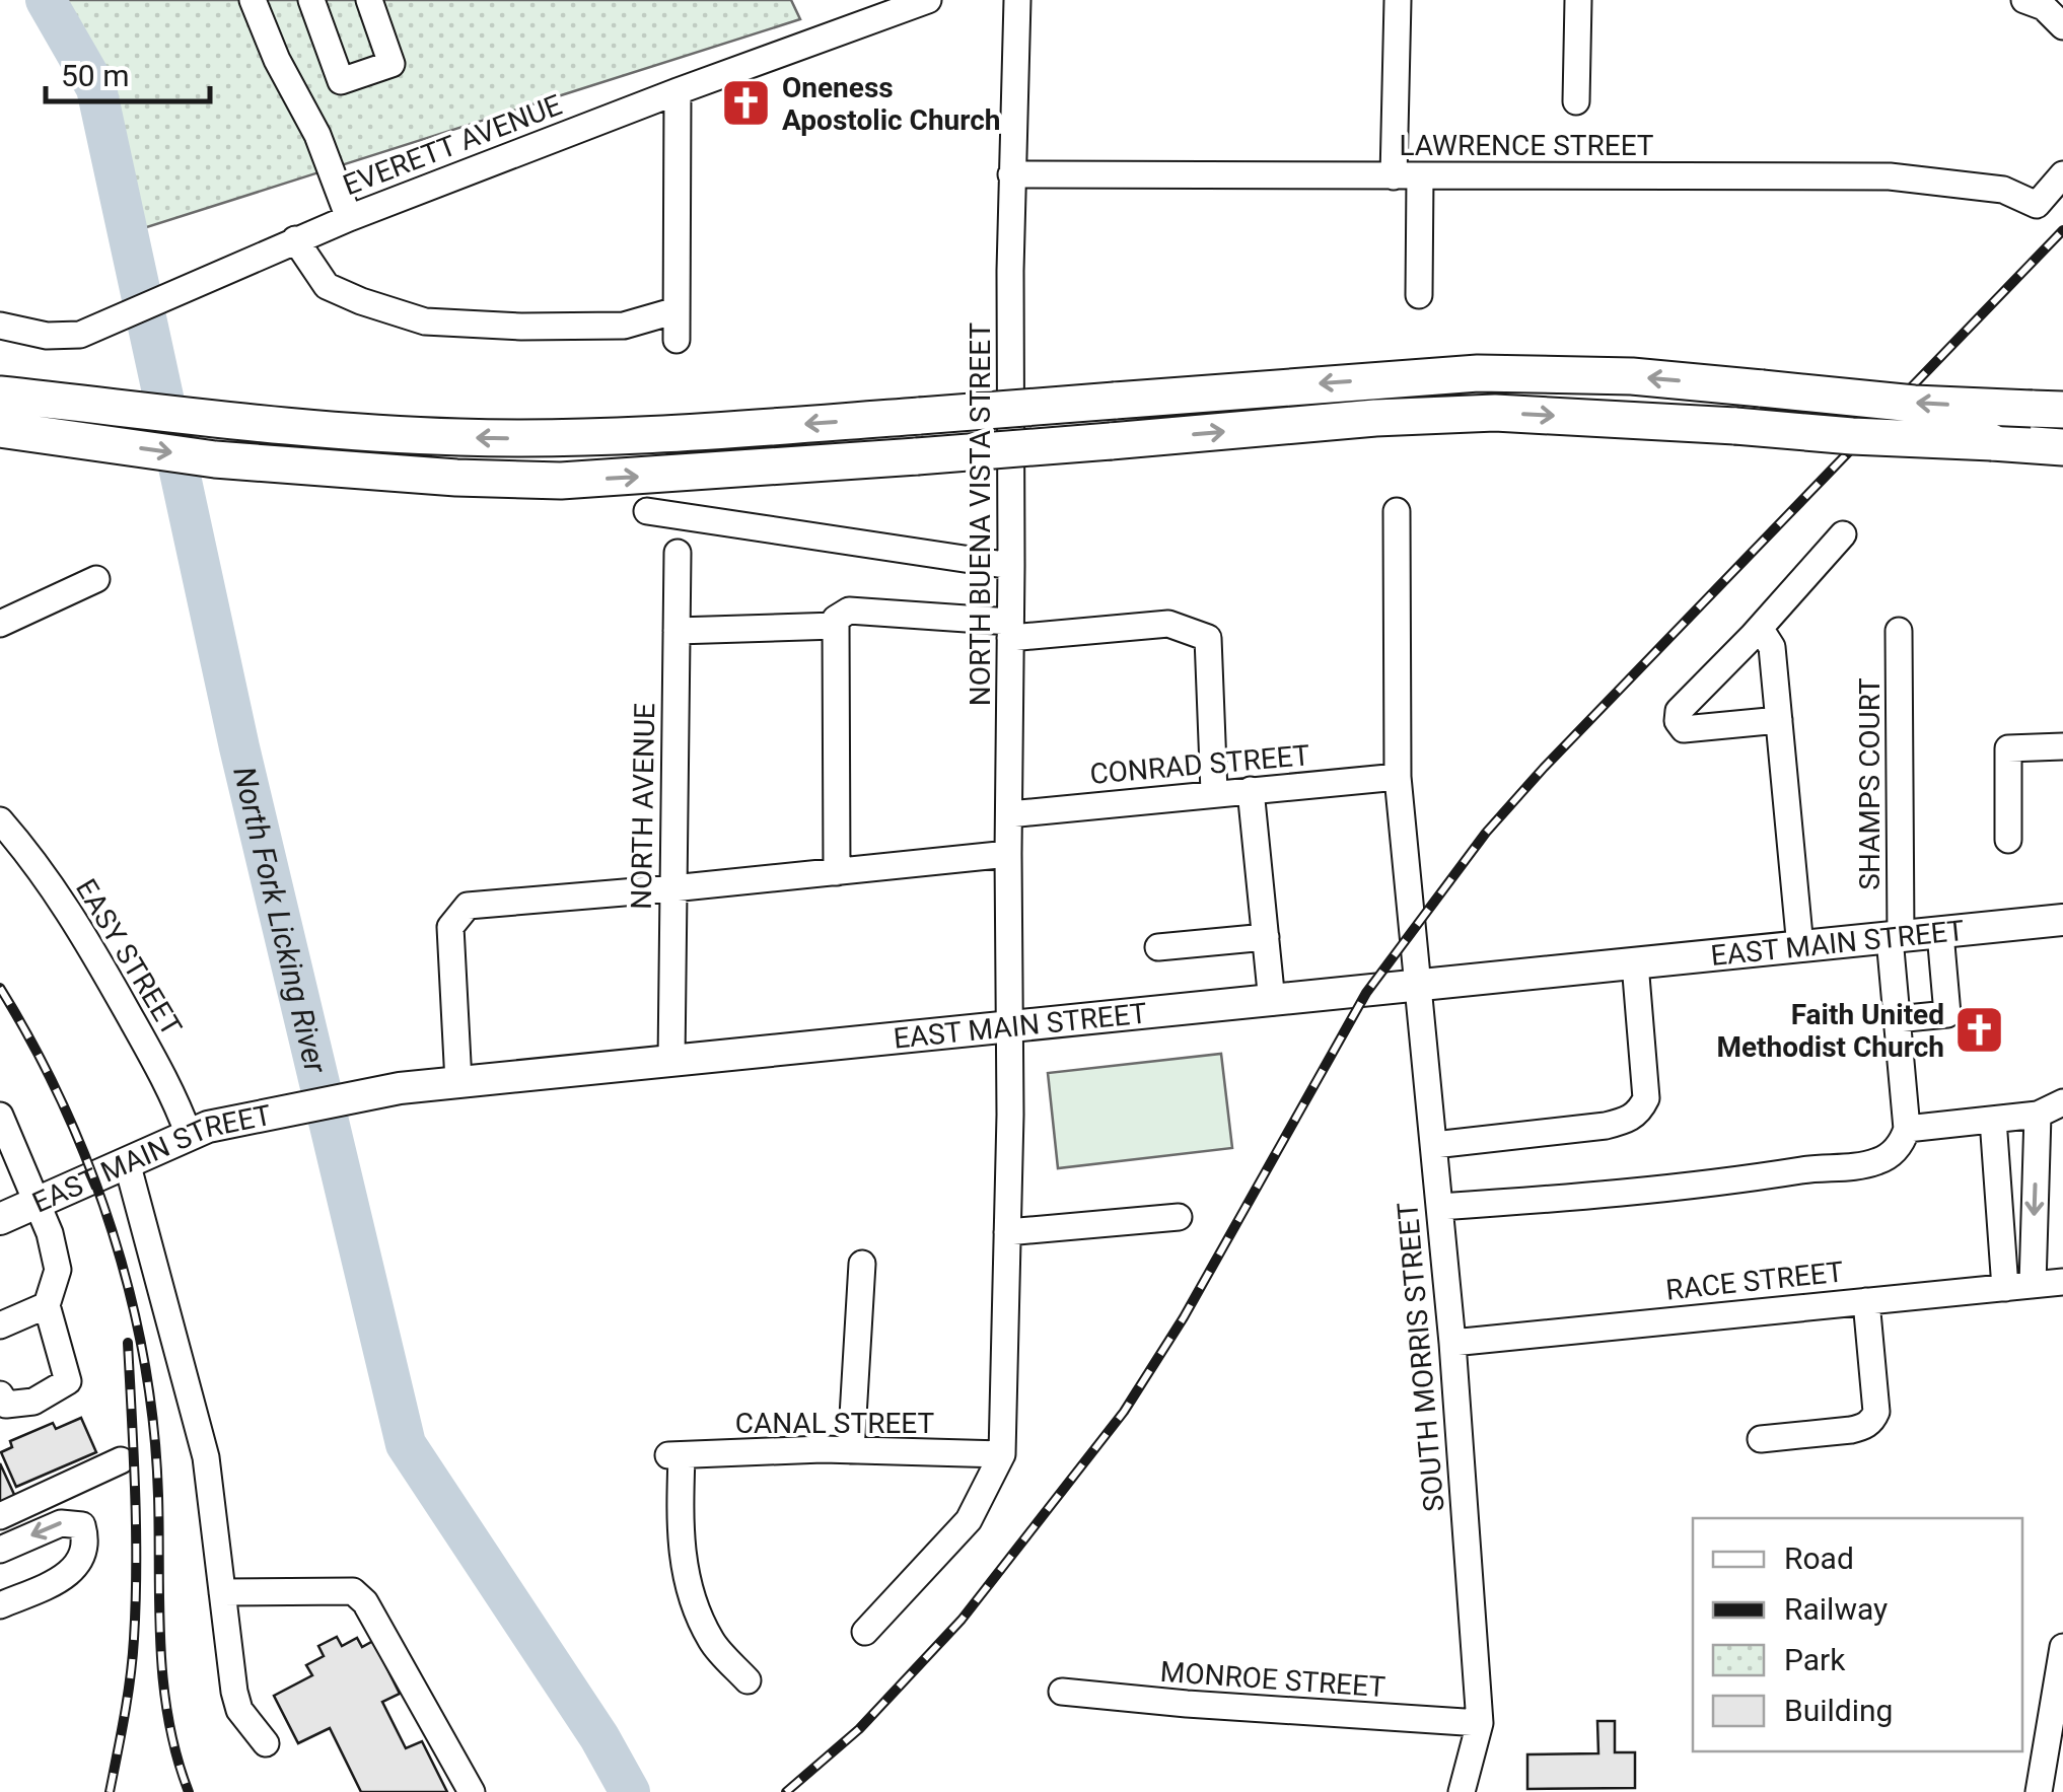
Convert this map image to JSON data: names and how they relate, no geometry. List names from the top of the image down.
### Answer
{
  "streets": {
    "main road": ["EAST MAIN STREET"],
    "street": [
      "EVERETT AVENUE",
      "LAWRENCE STREET",
      "NORTH BUENA VISTA STREET",
      "CONRAD STREET",
      "SHAMPS COURT",
      "NORTH AVENUE",
      "EASY STREET",
      "RACE STREET",
      "SOUTH MORRIS STREET",
      "CANAL STREET",
      "MONROE STREET"
    ]
  },
  "crossings": [
    ["LAWRENCE STREET", "NORTH BUENA VISTA STREET"],
    ["NORTH BUENA VISTA STREET", "CONRAD STREET"],
    ["NORTH BUENA VISTA STREET", "EAST MAIN STREET"],
    ["NORTH BUENA VISTA STREET", "CANAL STREET"],
    ["CONRAD STREET", "SOUTH MORRIS STREET"],
    ["SHAMPS COURT", "EAST MAIN STREET"],
    ["NORTH AVENUE", "EAST MAIN STREET"],
    ["EAST MAIN STREET", "EASY STREET"],
    ["EAST MAIN STREET", "SOUTH MORRIS STREET"],
    ["RACE STREET", "SOUTH MORRIS STREET"],
    ["SOUTH MORRIS STREET", "MONROE STREET"]
  ],
  "water": ["North Fork Licking River"],
  "places": {
    "church": ["Oneness Apostolic Church", "Faith United Methodist Church"]
  },
  "legend": [
    "Road",
    "Railway",
    "Park",
    "Building"
  ],
  "scale_bar": "50 m"
}
